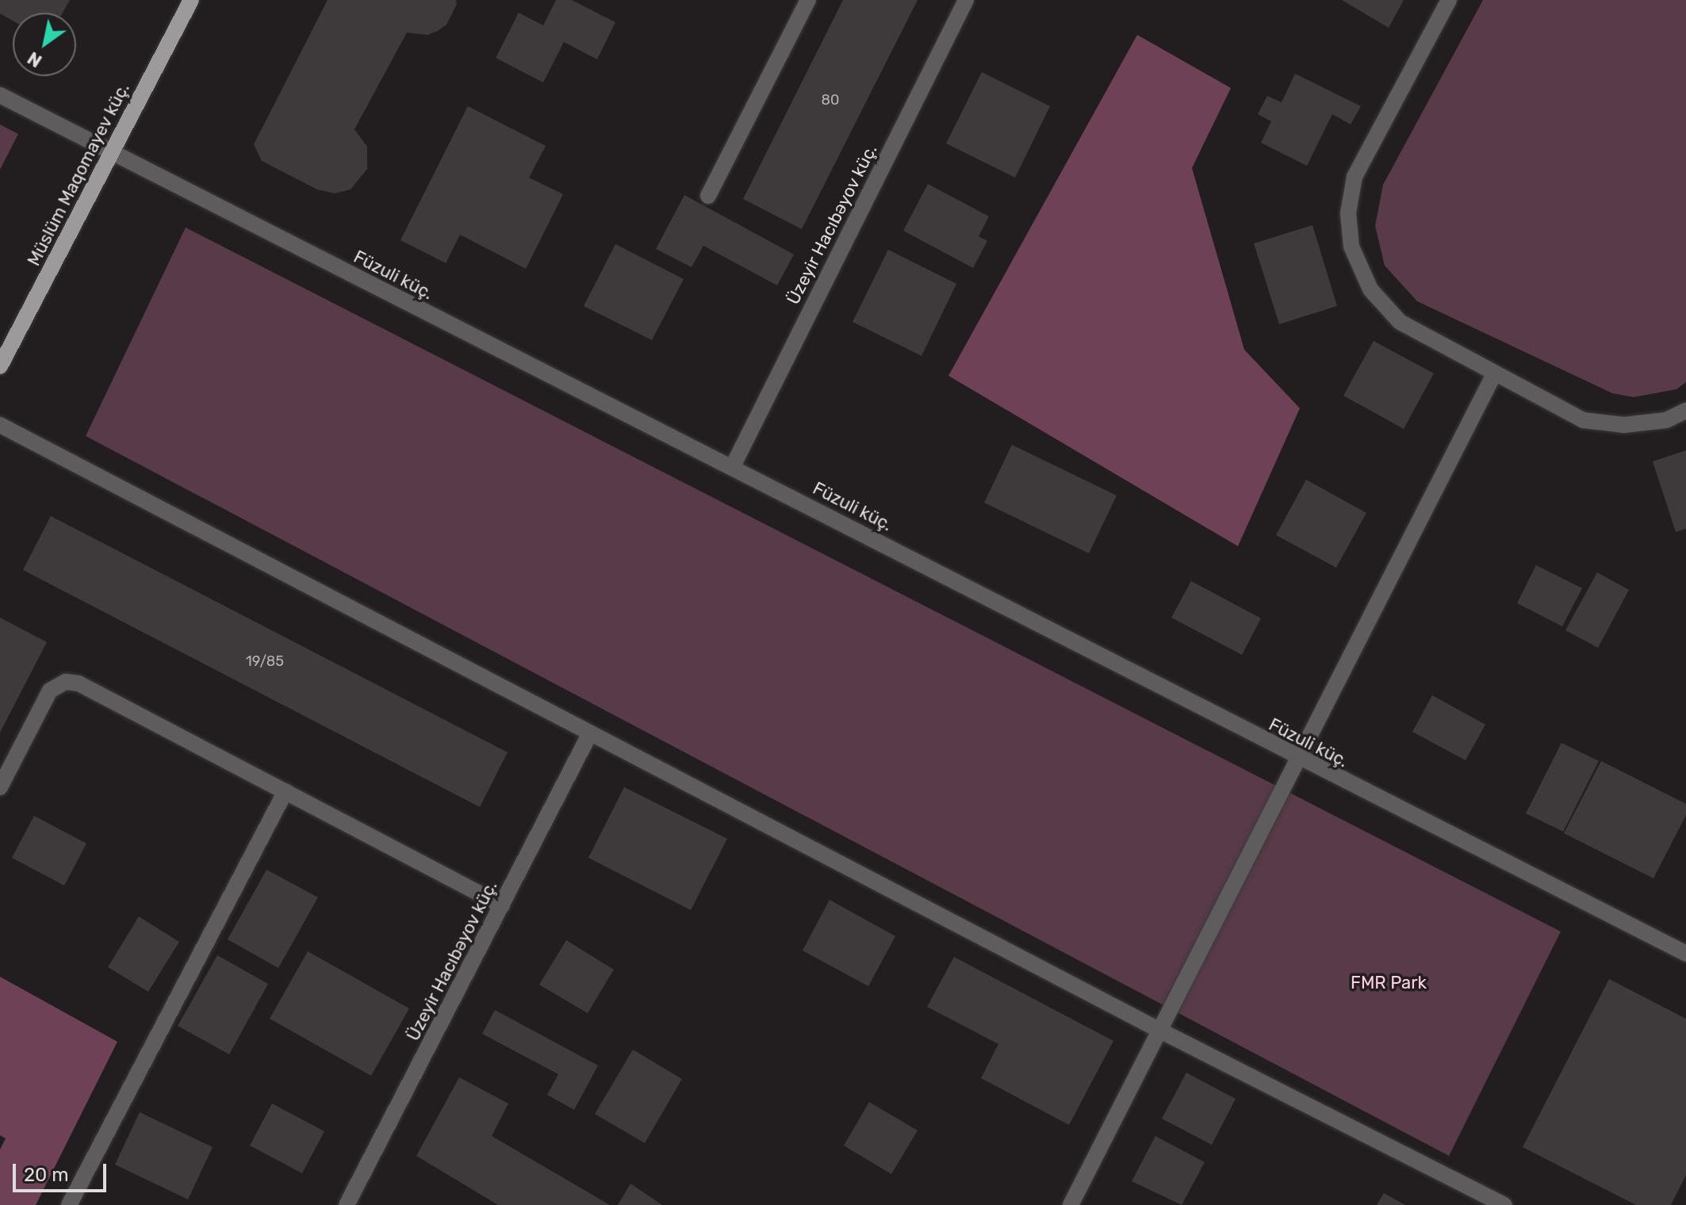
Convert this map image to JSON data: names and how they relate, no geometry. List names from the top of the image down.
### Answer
{
  "streets": {
    "main road": ["Müslüm Maqomayev küç."],
    "street": ["Üzeyir Hacıbəyov küç.", "Füzuli küç."]
  },
  "crossings": [
    ["Müslüm Maqomayev küç.", "Füzuli küç."],
    ["Üzeyir Hacıbəyov küç.", "Füzuli küç."]
  ],
  "parks": ["FMR Park"],
  "house_numbers": ["80", "19/85"],
  "scale_bar": "20 m",
  "north": "bottom left"
}
